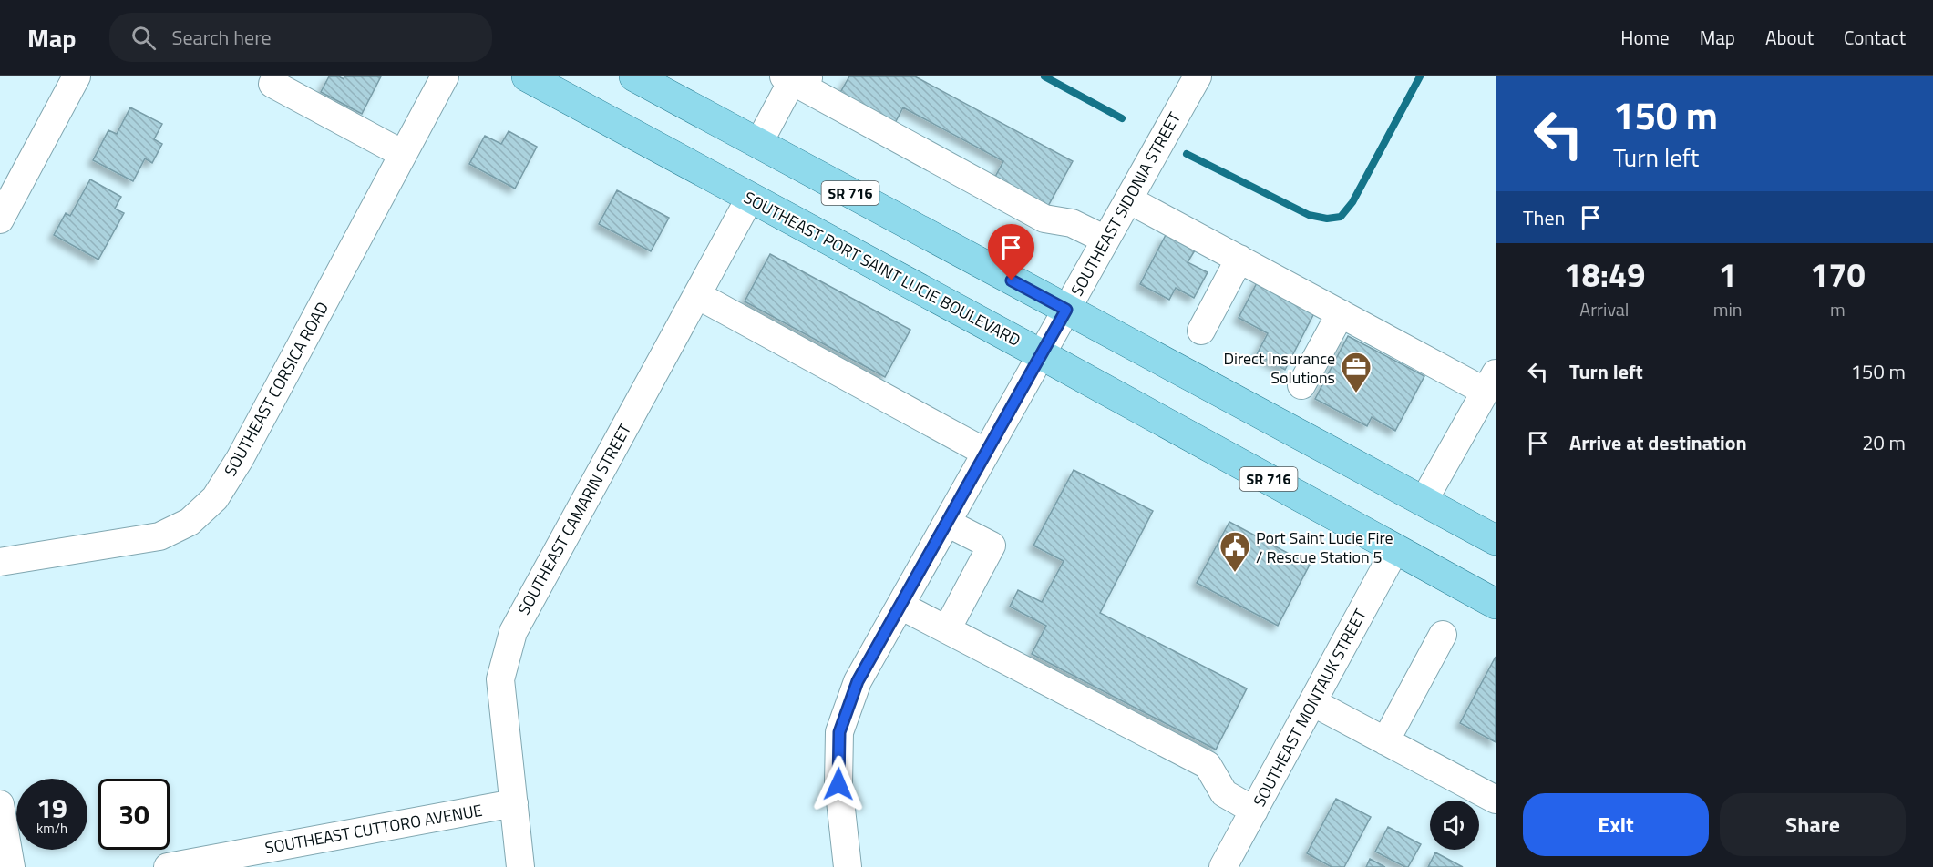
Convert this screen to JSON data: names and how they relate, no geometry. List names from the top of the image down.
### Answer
{
  "streets": {
    "main road": ["SR 716", "SOUTHEAST PORT SAINT LUCIE BOULEVARD"],
    "street": [
      "SOUTHEAST SIDONIA STREET",
      "SOUTHEAST CORSICA ROAD",
      "SOUTHEAST CAMARIN STREET",
      "SOUTHEAST MONTAUK STREET",
      "SOUTHEAST CUTTORO AVENUE"
    ]
  },
  "crossings": [
    ["SR 716", "SOUTHEAST SIDONIA STREET"],
    ["SOUTHEAST SIDONIA STREET", "SOUTHEAST PORT SAINT LUCIE BOULEVARD"],
    ["SOUTHEAST PORT SAINT LUCIE BOULEVARD", "SOUTHEAST CAMARIN STREET"],
    ["SOUTHEAST PORT SAINT LUCIE BOULEVARD", "SOUTHEAST MONTAUK STREET"],
    ["SOUTHEAST CAMARIN STREET", "SOUTHEAST CUTTORO AVENUE"]
  ],
  "places": {
    "office": ["Direct Insurance Solutions"],
    "public building": ["Port Saint Lucie Fire / Rescue Station 5"]
  },
  "page": {
    "header": "Map",
    "search": "Search here",
    "nav": [
      "Home",
      "Map",
      "About",
      "Contact"
    ],
    "turn": ["150 m", "Turn left"],
    "then": "Then",
    "eta": [
      "18:49",
      "Arrival",
      "1",
      "min",
      "170",
      "m"
    ],
    "list": [
      {
        "name": "Turn left",
        "value": "150 m"
      },
      {
        "name": "Arrive at destination",
        "value": "20 m"
      }
    ],
    "speed": "19 km/h",
    "limit": "30",
    "buttons": ["Exit", "Share"]
  }
}
